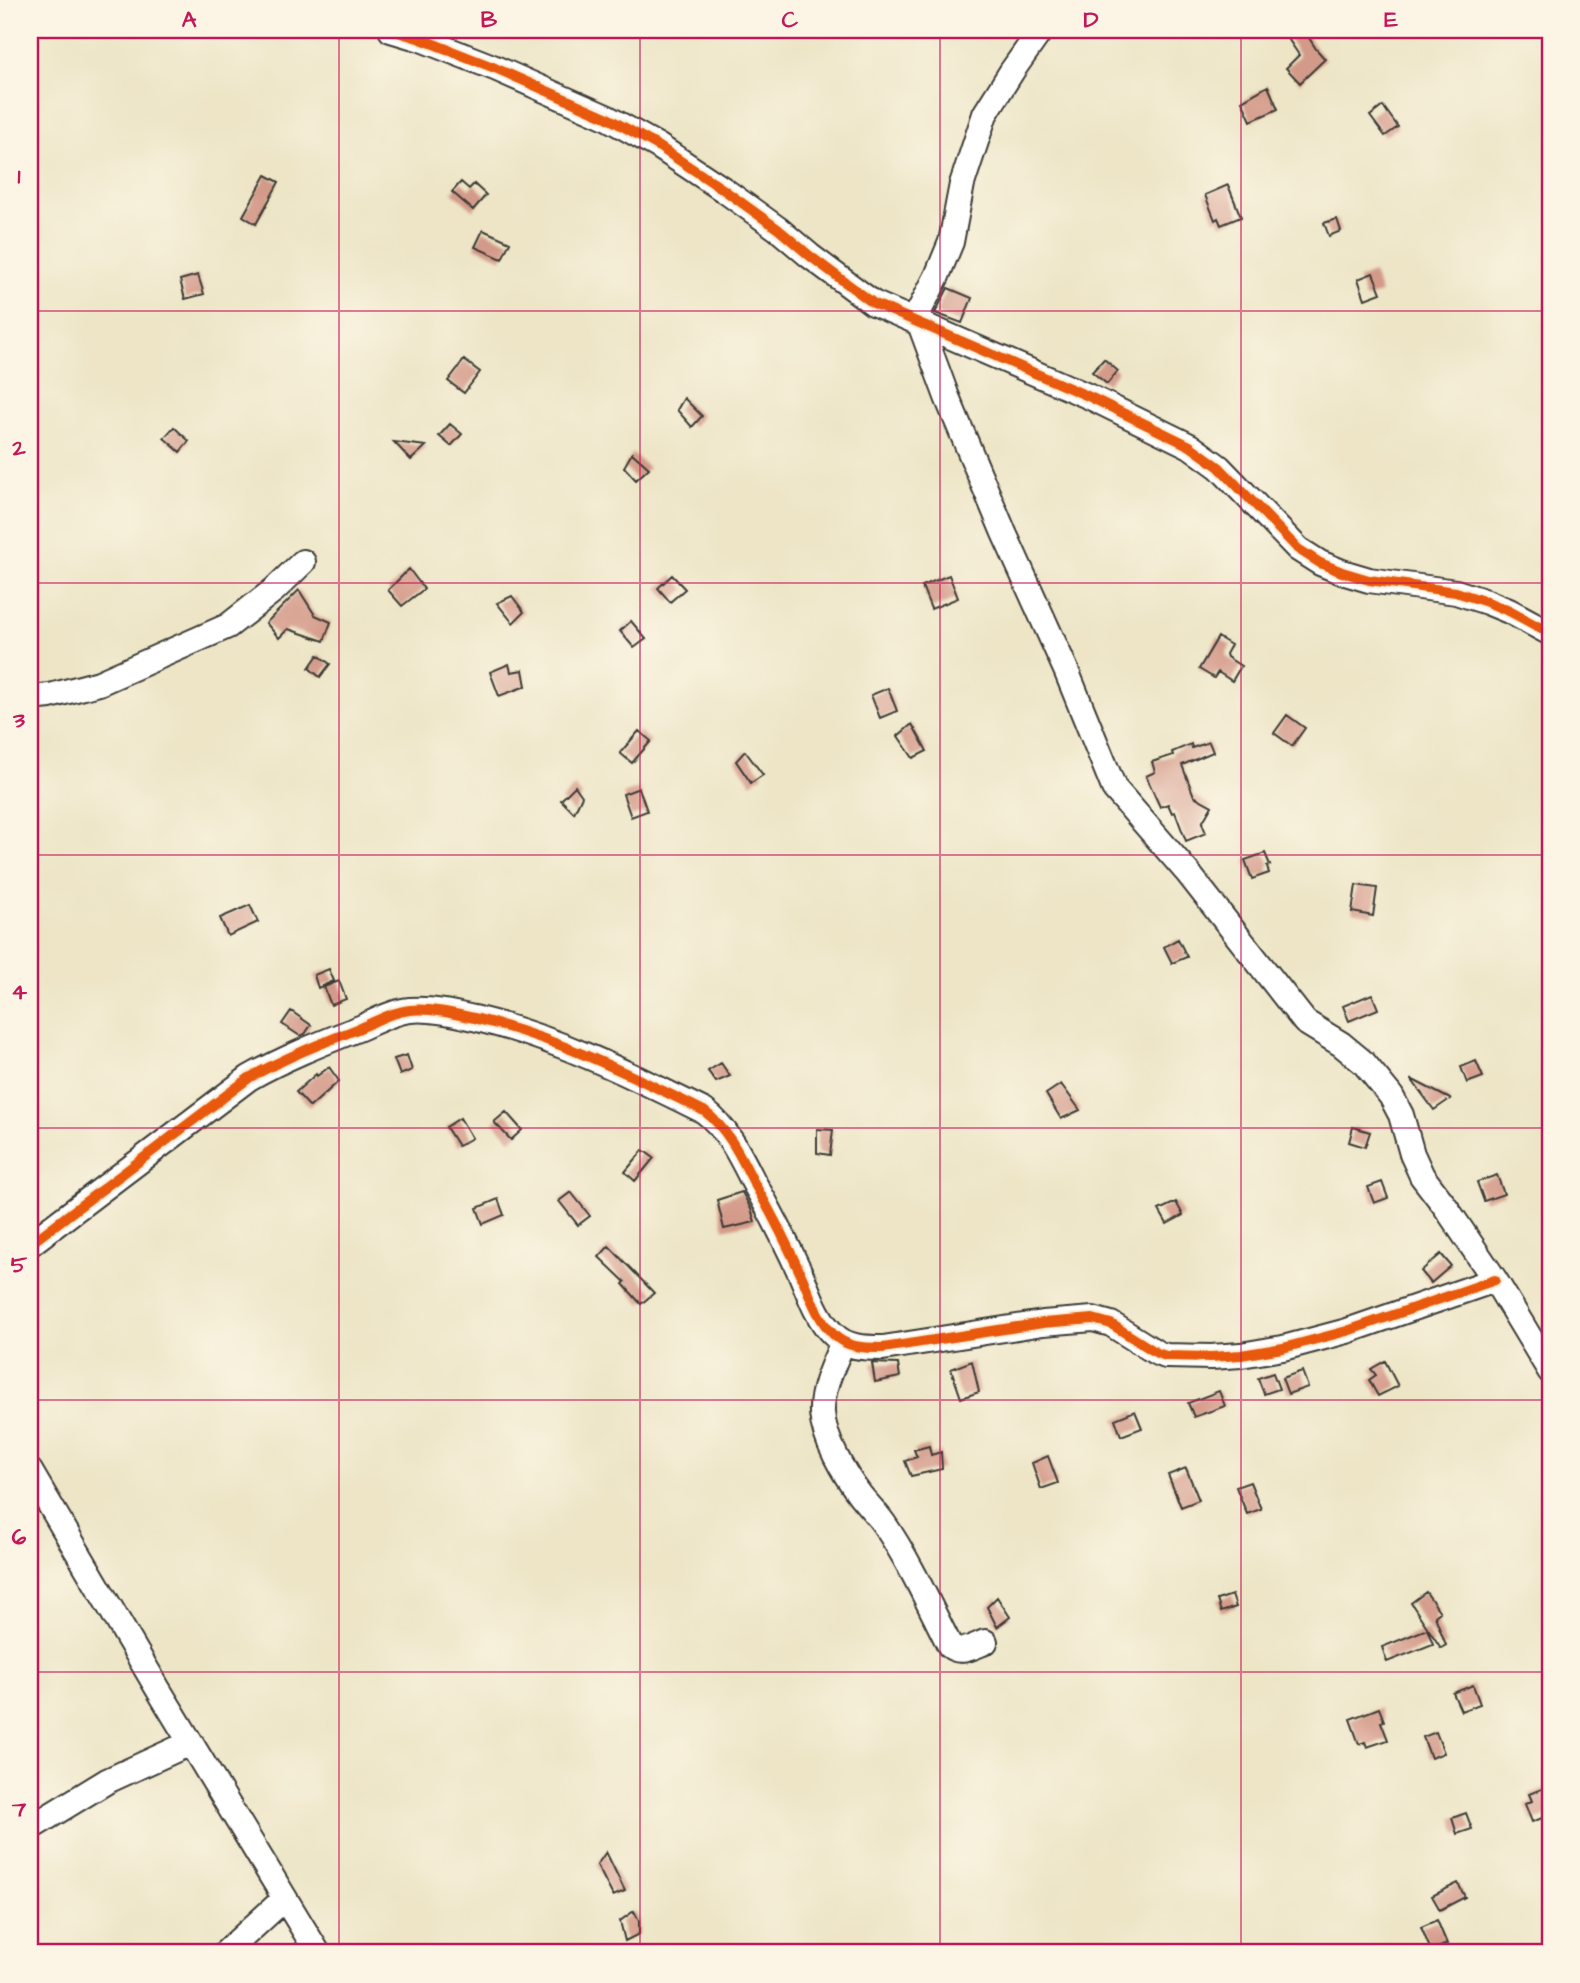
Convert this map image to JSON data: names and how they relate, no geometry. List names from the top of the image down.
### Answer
{
  "grid": {
    "columns": [
      "A",
      "B",
      "C",
      "D",
      "E"
    ],
    "rows": [
      "1",
      "2",
      "3",
      "4",
      "5",
      "6",
      "7"
    ]
  }
}
